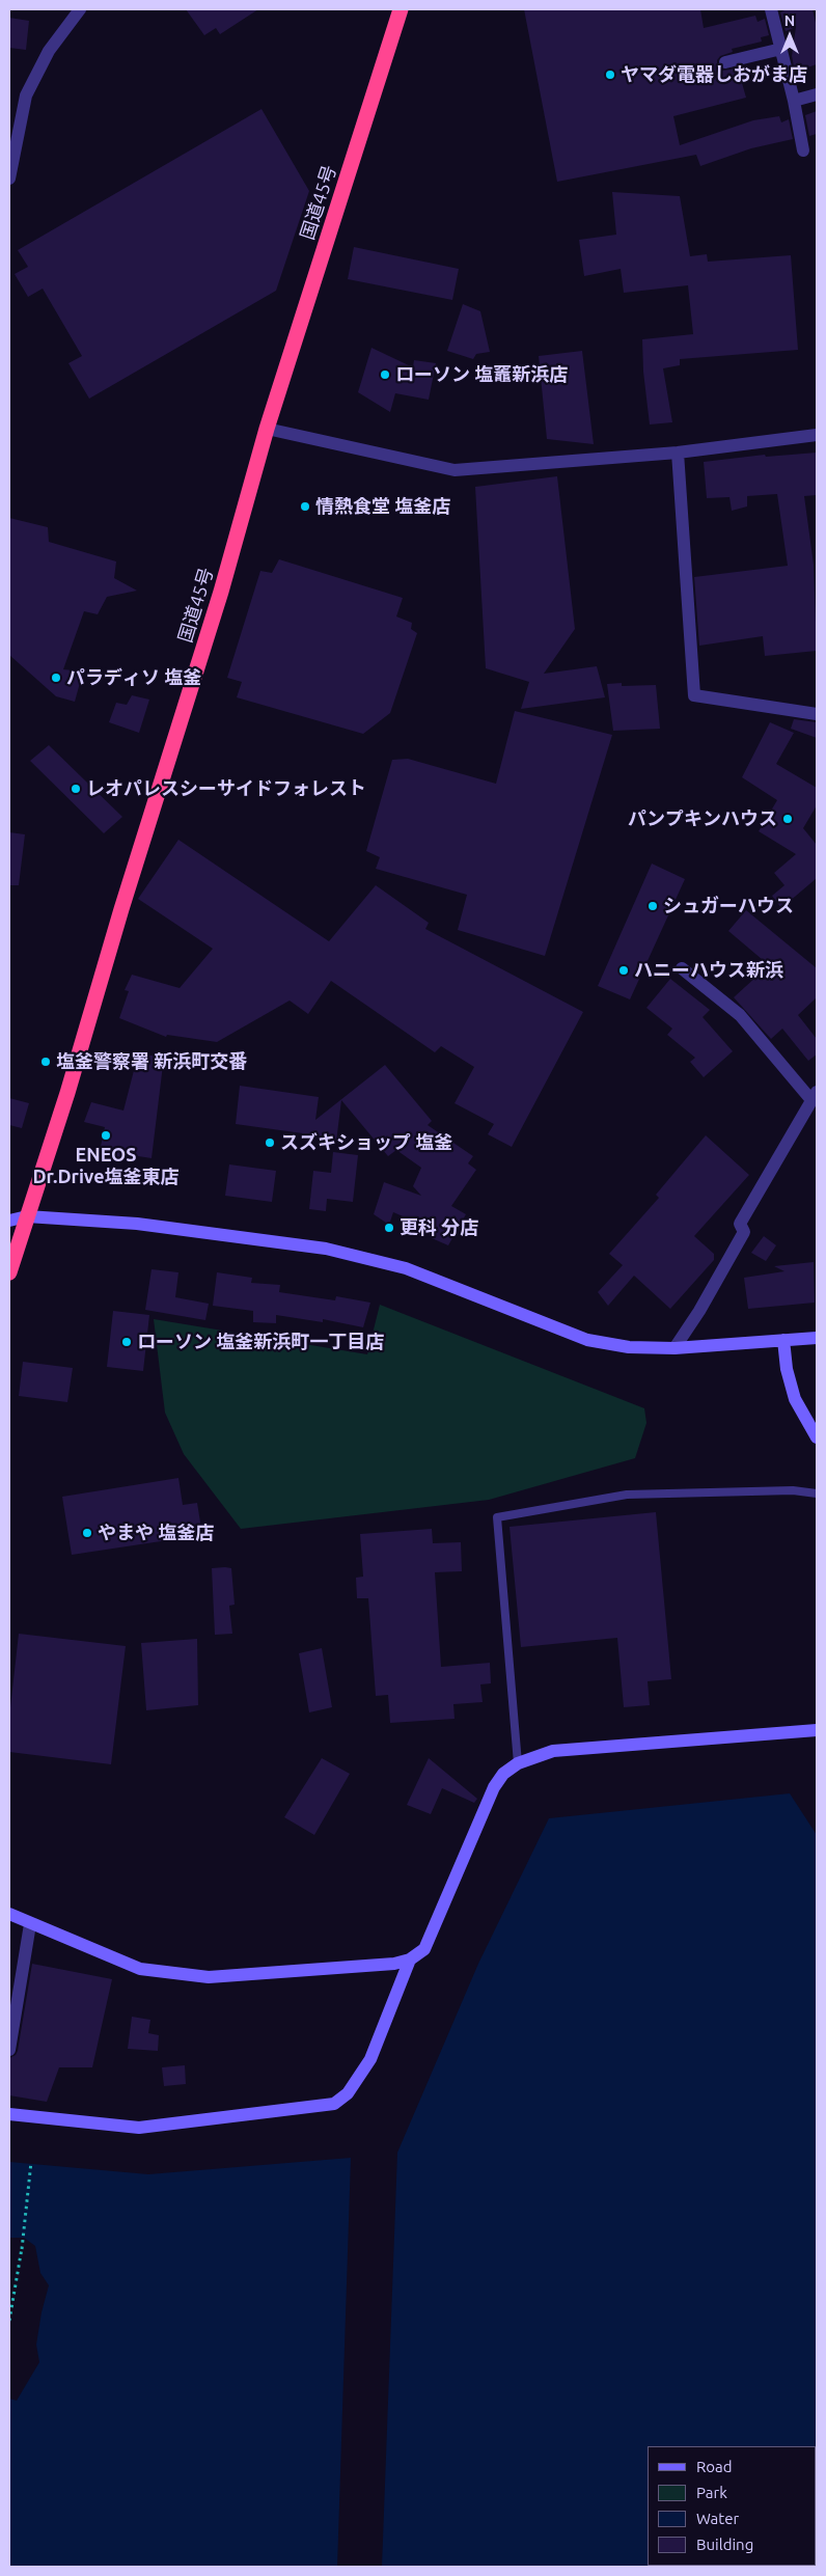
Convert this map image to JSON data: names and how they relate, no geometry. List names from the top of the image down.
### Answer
{
  "streets": {
    "highway": ["国道45号"]
  },
  "places": [
    "ヤマダ電器しおがま店",
    "ローソン 塩竈新浜店",
    "情熱食堂 塩釜店",
    "パラディソ 塩釜",
    "レオパレスシーサイドフォレスト",
    "パンプキンハウス",
    "シュガーハウス",
    "ハニーハウス新浜",
    "塩釜警察署 新浜町交番",
    "ENEOS Dr.Drive塩釜東店",
    "スズキショップ 塩釜",
    "更科 分店",
    "ローソン 塩釜新浜町一丁目店",
    "やまや 塩釜店"
  ],
  "legend": [
    "Road",
    "Park",
    "Water",
    "Building"
  ],
  "north": "top"
}
